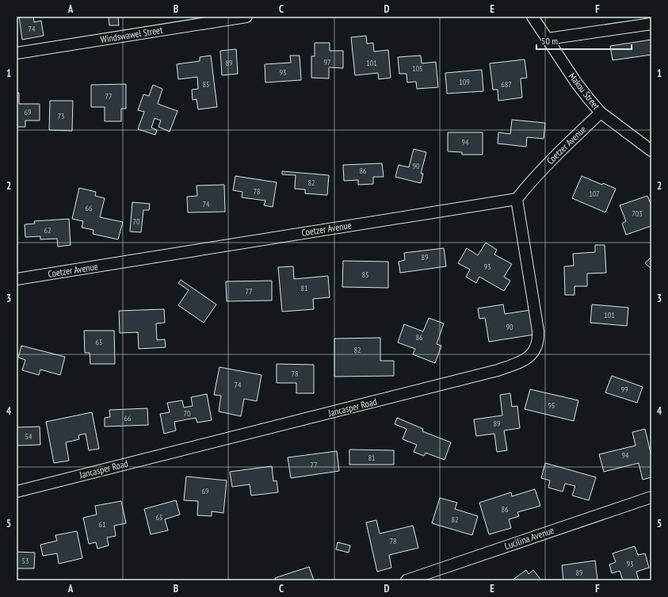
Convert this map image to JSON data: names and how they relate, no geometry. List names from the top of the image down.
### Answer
{
  "streets": {
    "street": [
      "Windswawel Street",
      "Makou Street",
      "Coetzer Avenue",
      "Jancasper Road",
      "Lucilina Avenue"
    ]
  },
  "crossings": [
    ["Makou Street", "Coetzer Avenue"],
    ["Coetzer Avenue", "Jancasper Road"]
  ],
  "house_numbers": [
    "74",
    "97",
    "89",
    "101",
    "105",
    "93",
    "109",
    "85",
    "687",
    "77",
    "69",
    "73",
    "94",
    "90",
    "86",
    "82",
    "78",
    "107",
    "74",
    "66",
    "703",
    "70",
    "62",
    "89",
    "93",
    "85",
    "81",
    "77",
    "101",
    "90",
    "86",
    "65",
    "82",
    "78",
    "74",
    "99",
    "95",
    "70",
    "66",
    "89",
    "54",
    "94",
    "81",
    "77",
    "69",
    "86",
    "65",
    "82",
    "61",
    "78",
    "53",
    "93",
    "89"
  ],
  "scale_bar": "50 m",
  "grid": {
    "columns": [
      "A",
      "B",
      "C",
      "D",
      "E",
      "F"
    ],
    "rows": [
      "1",
      "2",
      "3",
      "4",
      "5"
    ]
  }
}
